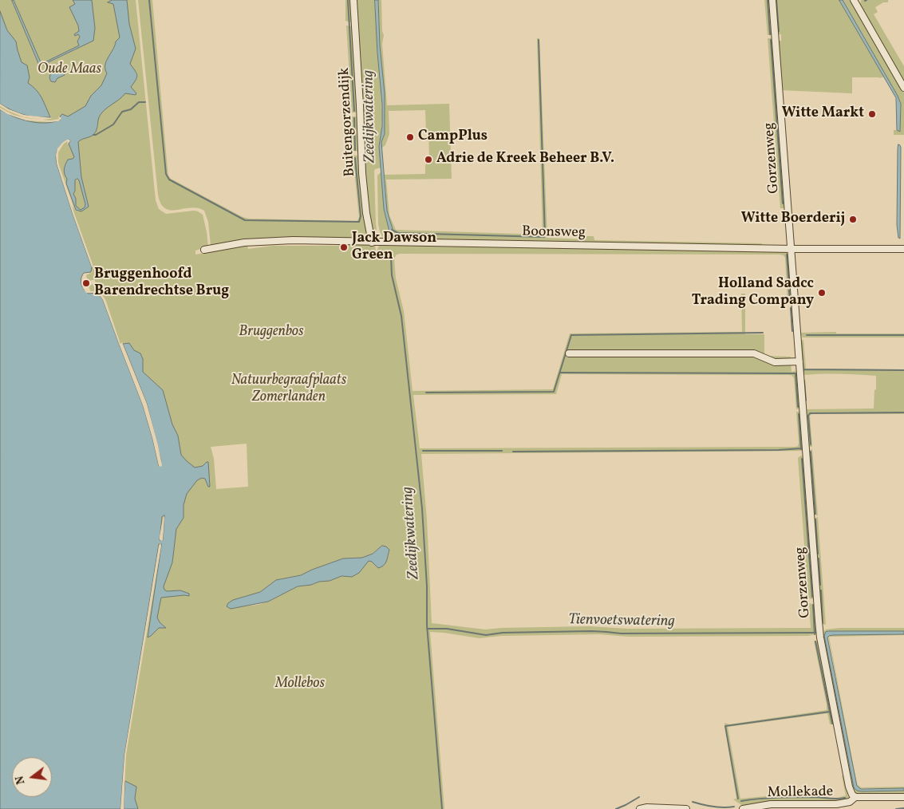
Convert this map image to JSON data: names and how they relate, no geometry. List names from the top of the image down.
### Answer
{
  "streets": {
    "street": [
      "Buitengorzendijk",
      "Gorzenweg",
      "Boonsweg",
      "Mollekade"
    ]
  },
  "crossings": [
    ["Buitengorzendijk", "Boonsweg"],
    ["Gorzenweg", "Boonsweg"],
    ["Gorzenweg", "Mollekade"]
  ],
  "water": ["Zeedijkwatering", "Tienvoetswatering"],
  "parks": [
    "Oude Maas",
    "Bruggenbos",
    "Natuurbegraafplaats Zomerlanden",
    "Mollebos"
  ],
  "places": [
    "Witte Markt",
    "CampPlus",
    "Adrie de Kreek Beheer B.V.",
    "Witte Boerderij",
    "Jack Dawson Green",
    "Bruggenhoofd Barendrechtse Brug",
    "Holland Sadcc Trading Company"
  ],
  "north": "left"
}
